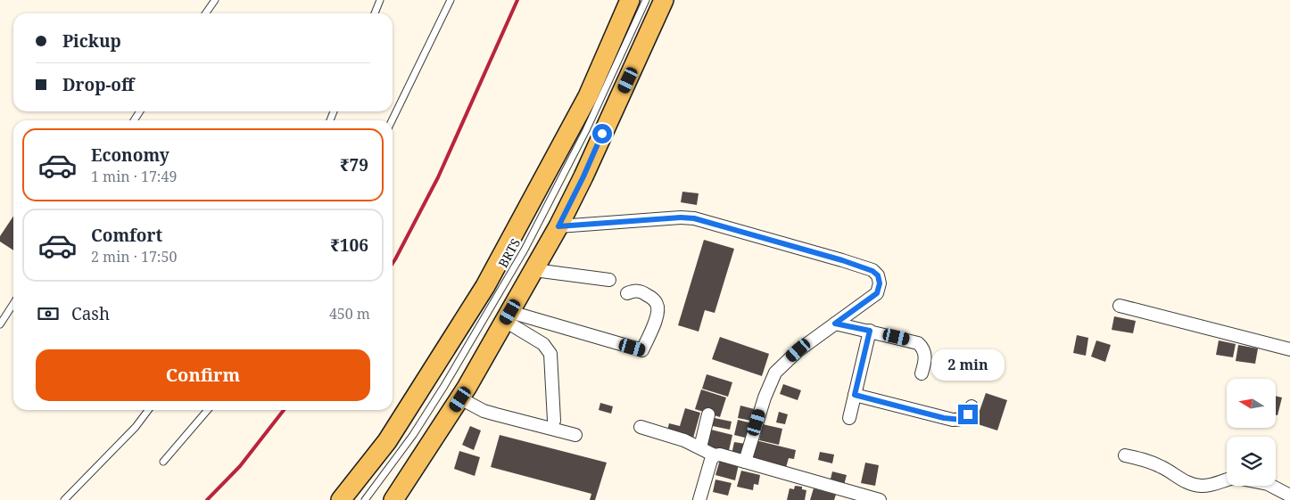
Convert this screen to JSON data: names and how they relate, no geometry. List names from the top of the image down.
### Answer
{
  "streets": {
    "lane": ["BRTS"]
  },
  "north": "left",
  "page": {
    "banner": ["Pickup", "Drop-off"],
    "list": [
      {
        "name": "Economy",
        "note": "1 min · 17:49",
        "value": "₹79"
      },
      {
        "name": "Comfort",
        "note": "2 min · 17:50",
        "value": "₹106"
      }
    ],
    "pay": ["Cash", "450 m"],
    "buttons": "Confirm",
    "bubble": "2 min"
  }
}
